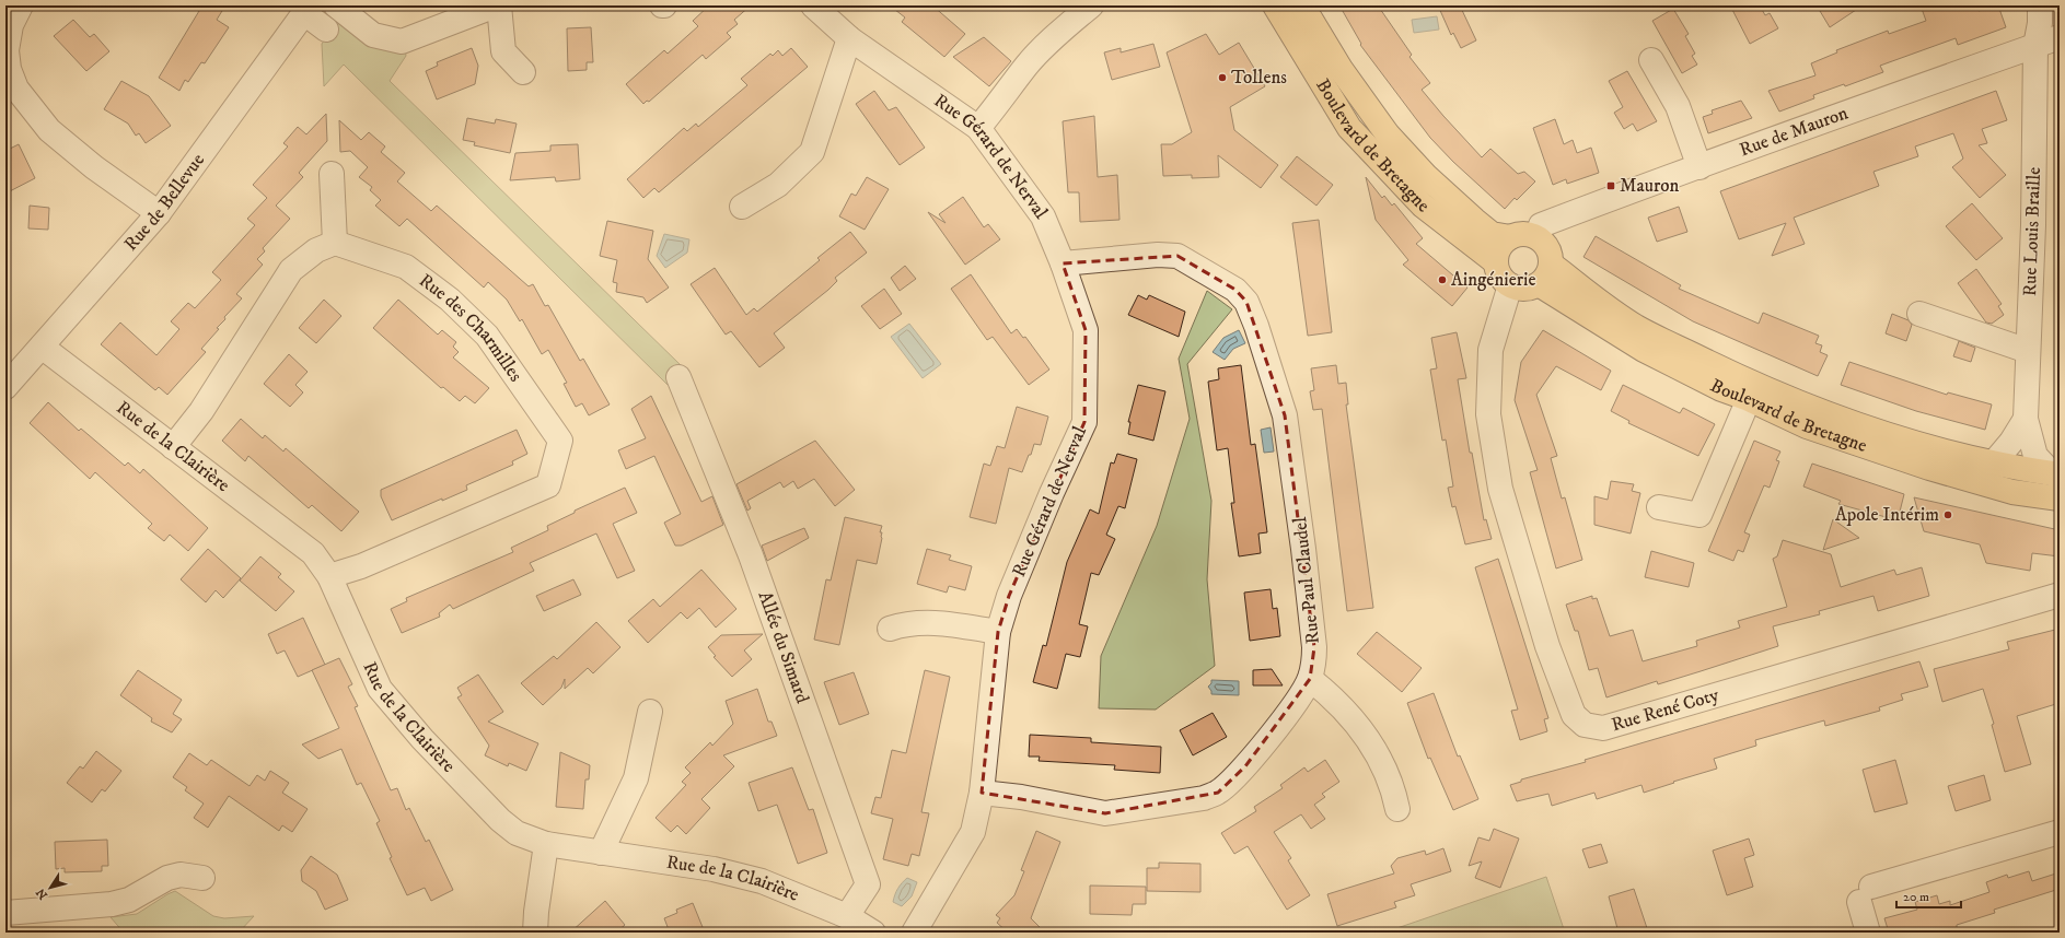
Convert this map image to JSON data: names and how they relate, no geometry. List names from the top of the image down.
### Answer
{
  "streets": {
    "main road": ["Boulevard de Bretagne"],
    "street": [
      "Rue de Mauron",
      "Rue Gérard de Nerval",
      "Rue de Bellevue",
      "Rue Louis Braille",
      "Rue des Charmilles",
      "Rue de la Clairière",
      "Rue Paul Claudel",
      "Allée du Simard",
      "Rue René Coty"
    ]
  },
  "crossings": [
    ["Rue de Mauron", "Boulevard de Bretagne"],
    ["Rue de Mauron", "Rue Louis Braille"],
    ["Rue de Mauron", "Rue René Coty"],
    ["Boulevard de Bretagne", "Rue Louis Braille"],
    ["Boulevard de Bretagne", "Rue René Coty"],
    ["Rue Gérard de Nerval", "Rue Paul Claudel"],
    ["Rue de Bellevue", "Rue de la Clairière"],
    ["Rue des Charmilles", "Rue de la Clairière"],
    ["Rue de la Clairière", "Allée du Simard"]
  ],
  "places": {
    "other": ["Tollens", "Aingénierie", "Apole Intérim"],
    "transit": ["Mauron"]
  },
  "scale_bar": "20 m",
  "north": "bottom left"
}
